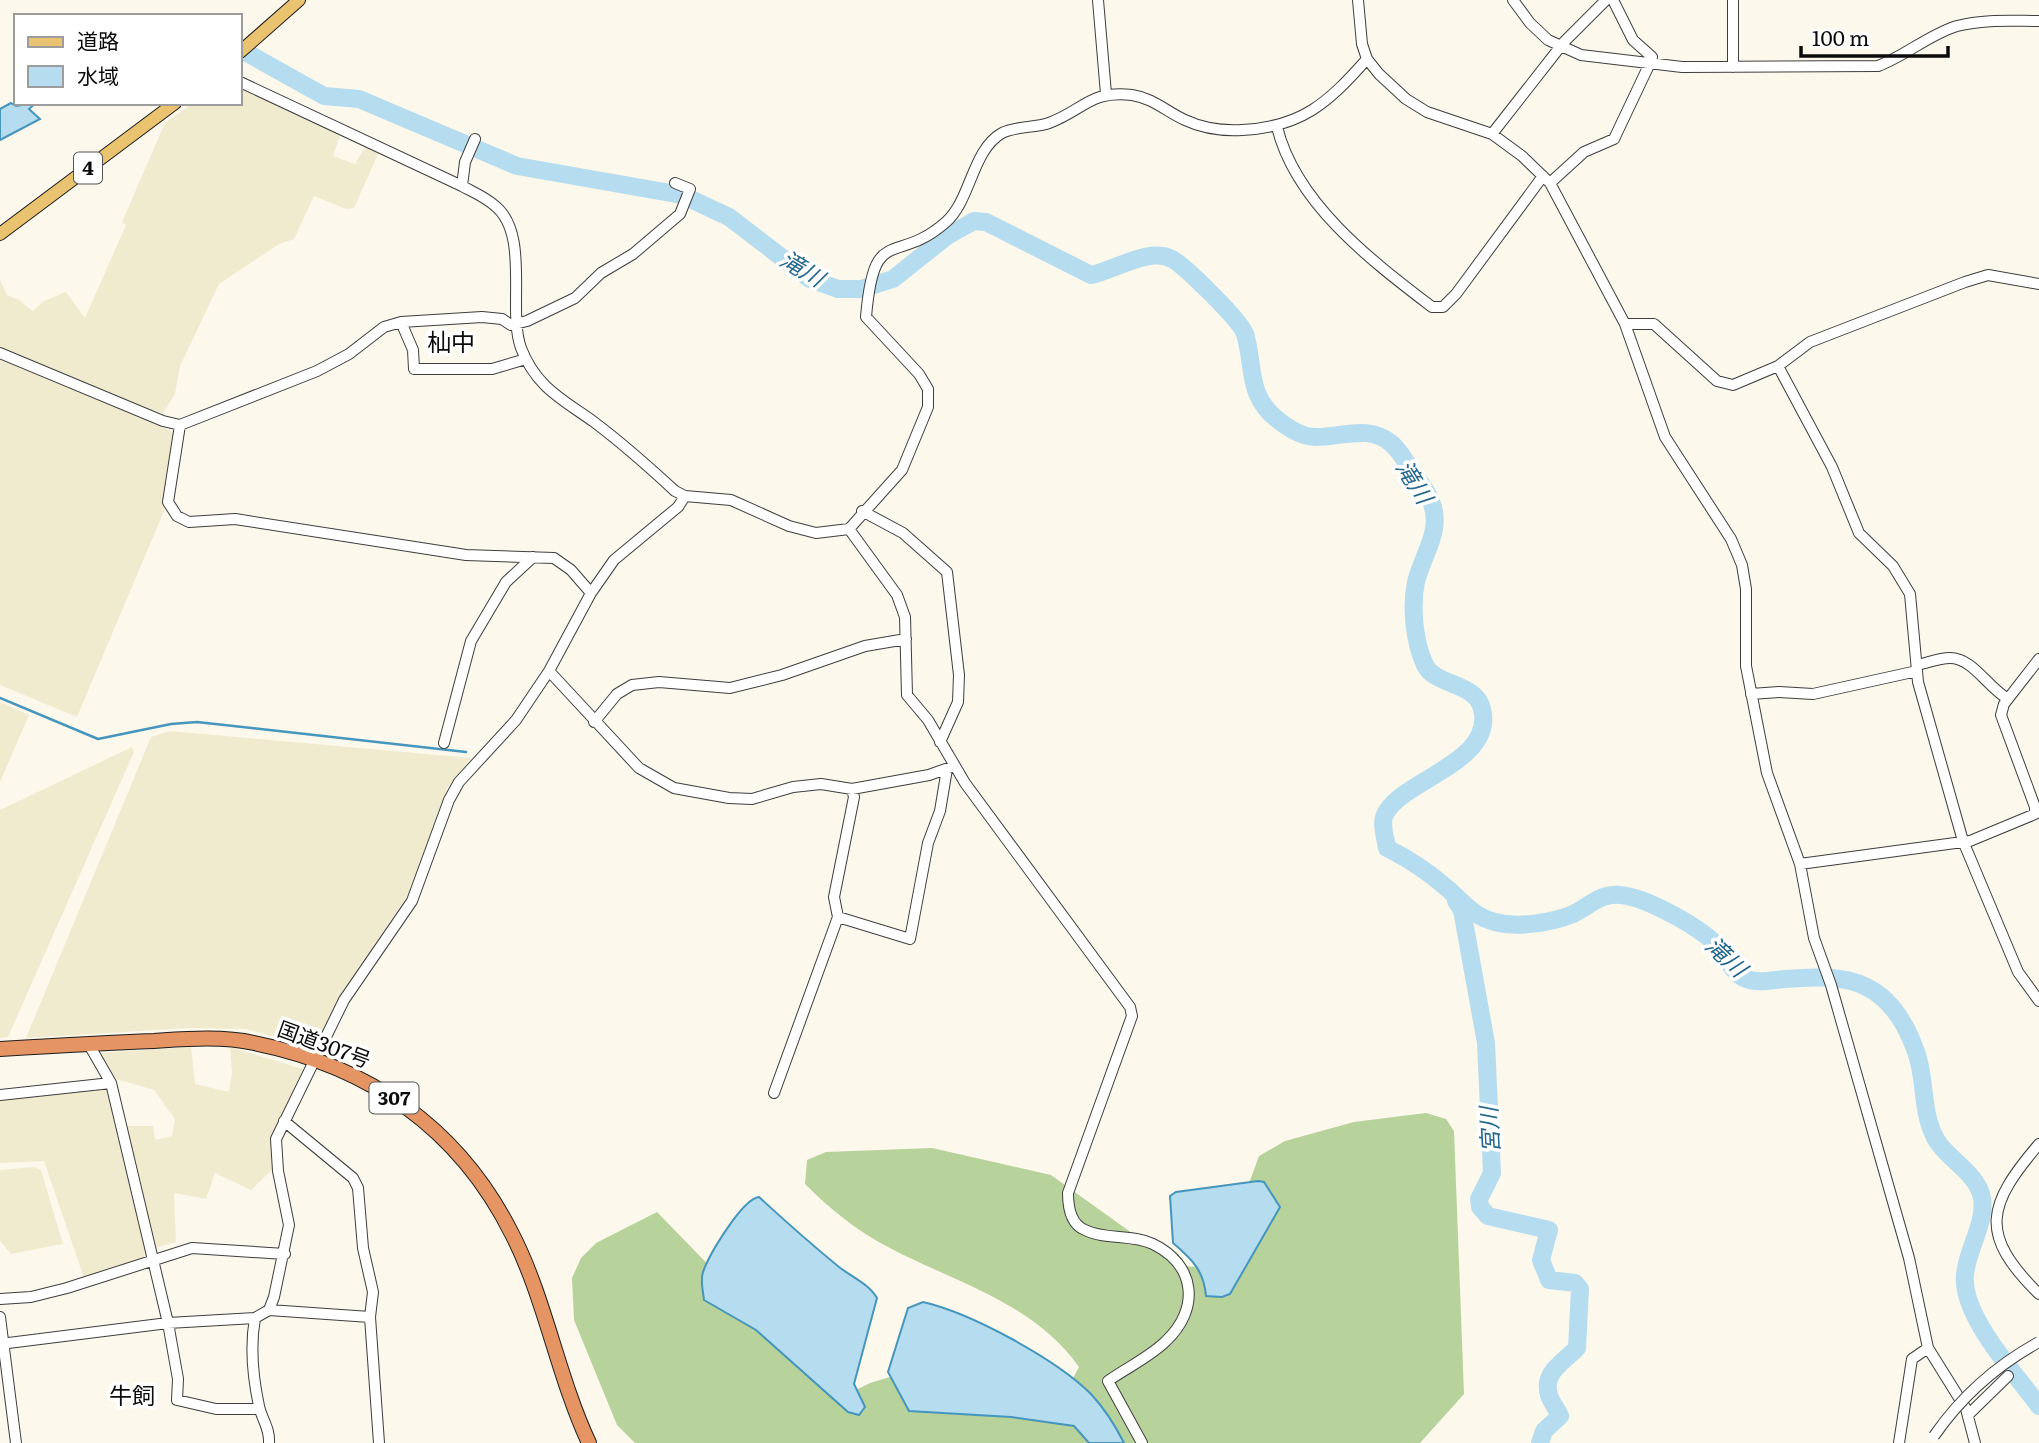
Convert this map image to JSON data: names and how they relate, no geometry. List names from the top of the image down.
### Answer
{
  "streets": {
    "highway": ["国道307号", "307"],
    "main road": ["4"]
  },
  "districts": ["杣中", "牛飼"],
  "water": ["滝川", "宮川"],
  "legend": ["道路", "水域"],
  "scale_bar": "100 m"
}
